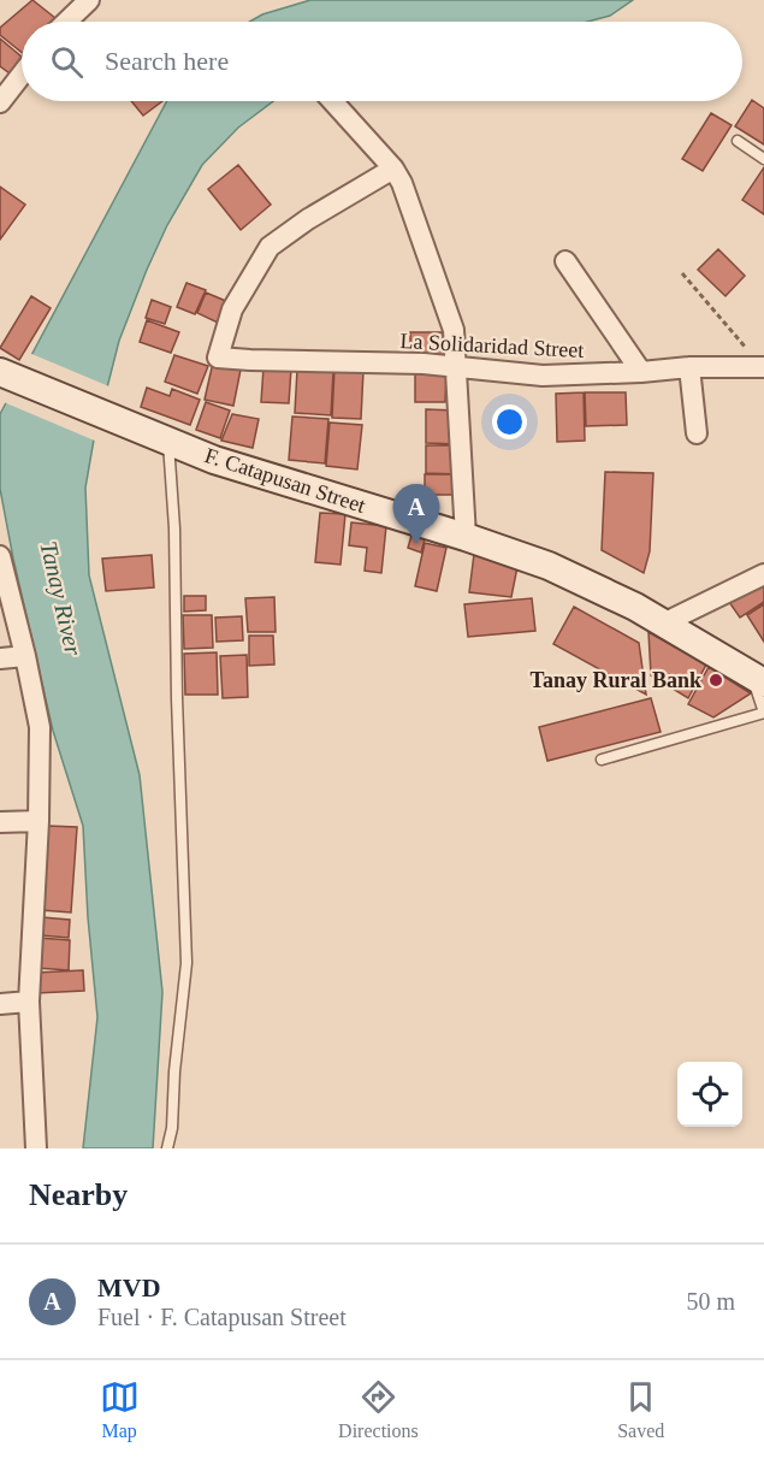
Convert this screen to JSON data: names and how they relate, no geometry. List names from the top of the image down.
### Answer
{
  "streets": {
    "main road": ["F. Catapusan Street"],
    "street": ["La Solidaridad Street"]
  },
  "water": ["Tanay River"],
  "places": ["Tanay Rural Bank"],
  "page": {
    "search": "Search here",
    "pins": "A",
    "heading": "Nearby",
    "list": [
      {
        "mark": "A",
        "name": "MVD",
        "note": "Fuel · F. Catapusan Street",
        "value": "50 m"
      }
    ],
    "nav": ["Map", "Directions", "Saved"]
  }
}
